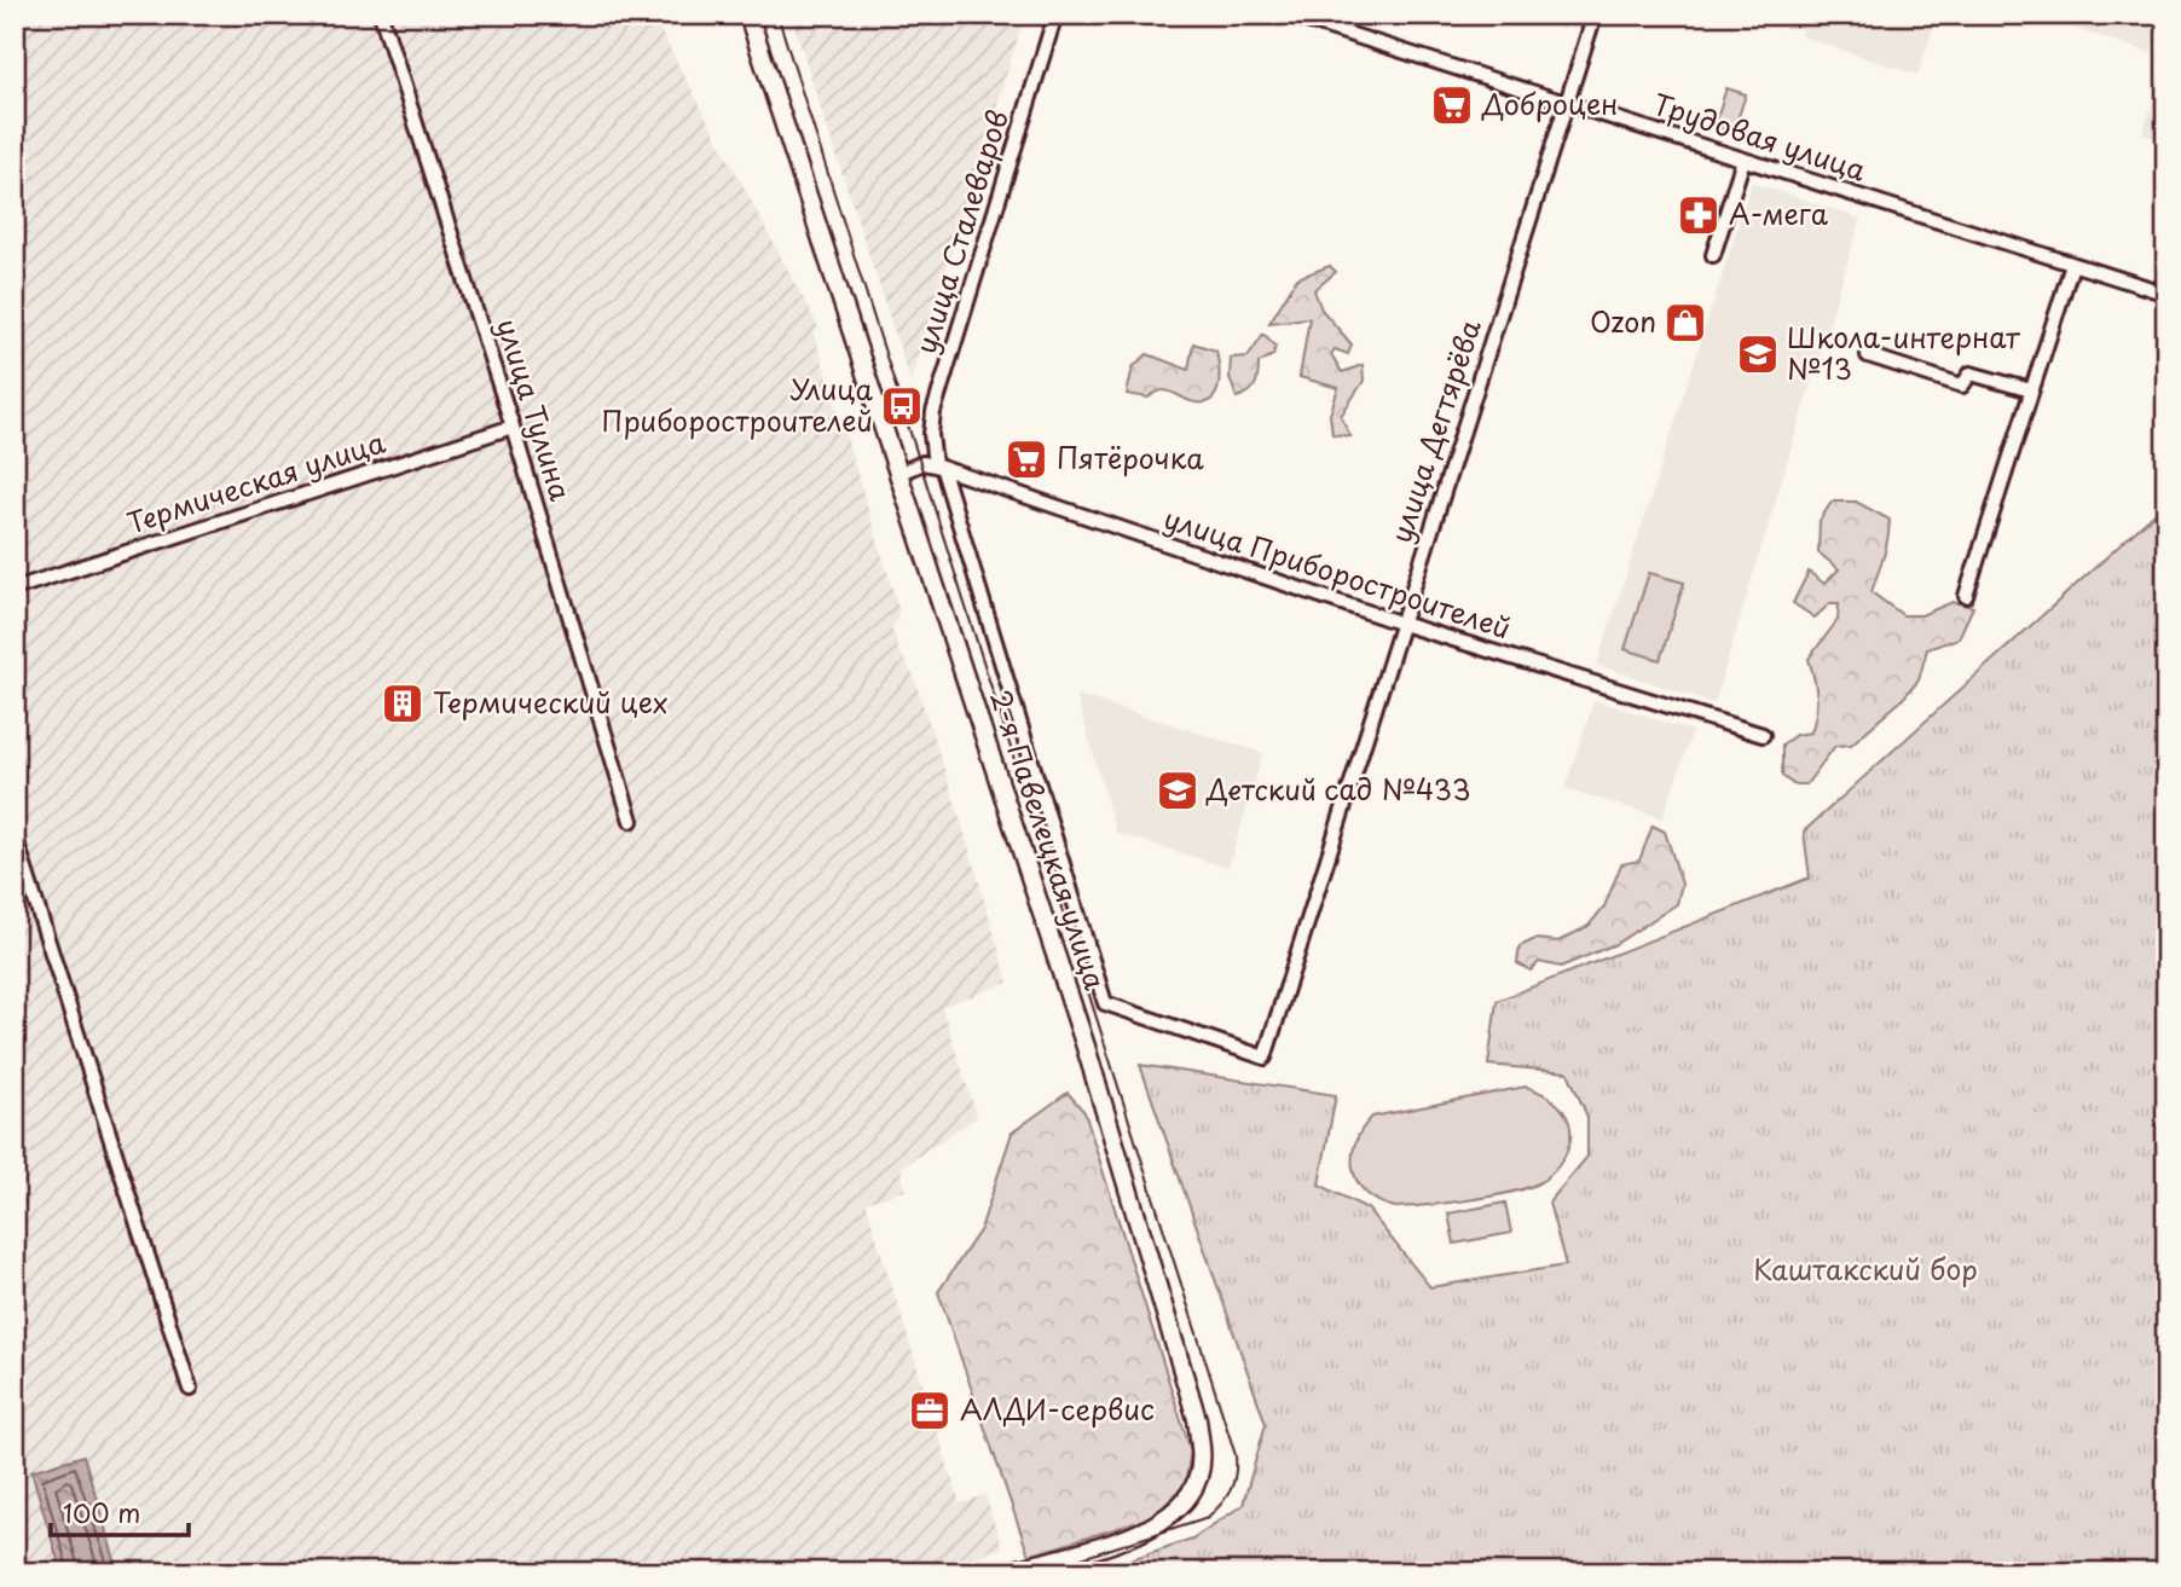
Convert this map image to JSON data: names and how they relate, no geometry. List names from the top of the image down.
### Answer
{
  "streets": {
    "main road": ["2-я Павелецкая улица"],
    "street": [
      "Трудовая улица",
      "улица Сталеваров",
      "улица Тулина",
      "улица Дегтярёва",
      "Термическая улица",
      "улица Приборостроителей"
    ]
  },
  "crossings": [
    ["Трудовая улица", "улица Дегтярёва"],
    ["улица Сталеваров", "улица Дегтярёва"],
    ["улица Сталеваров", "улица Приборостроителей"],
    ["улица Тулина", "Термическая улица"],
    ["улица Дегтярёва", "улица Приборостроителей"]
  ],
  "parks": ["Каштакский бор"],
  "places": {
    "supermarket": ["Доброцен", "Пятёрочка"],
    "pharmacy": ["А-мега"],
    "shop": ["Ozon"],
    "school or university": ["Школа-интернат №13", "Детский сад №433"],
    "bus stop": ["Улица Приборостроителей"],
    "building": ["Термический цех"],
    "office": ["АЛДИ-сервис"]
  },
  "scale_bar": "100 m"
}
